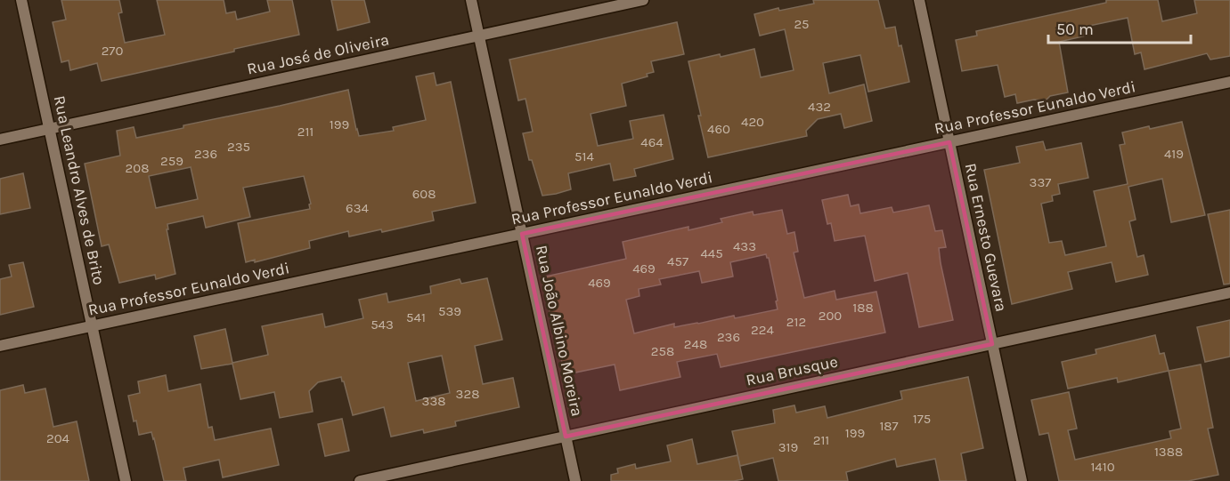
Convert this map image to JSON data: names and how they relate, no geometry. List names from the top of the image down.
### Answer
{
  "streets": {
    "street": [
      "Rua José de Oliveira",
      "Rua Professor Eunaldo Verdi",
      "Rua Leandro Alves de Brito",
      "Rua Ernesto Guevara",
      "Rua João Albino Moreira",
      "Rua Brusque"
    ]
  },
  "crossings": [
    ["Rua José de Oliveira", "Rua Leandro Alves de Brito"],
    ["Rua José de Oliveira", "Rua João Albino Moreira"],
    ["Rua Professor Eunaldo Verdi", "Rua Leandro Alves de Brito"],
    ["Rua Professor Eunaldo Verdi", "Rua Ernesto Guevara"],
    ["Rua Professor Eunaldo Verdi", "Rua João Albino Moreira"],
    ["Rua Ernesto Guevara", "Rua Brusque"],
    ["Rua João Albino Moreira", "Rua Brusque"]
  ],
  "house_numbers": [
    "25",
    "270",
    "432",
    "420",
    "199",
    "460",
    "211",
    "464",
    "235",
    "236",
    "419",
    "514",
    "259",
    "208",
    "337",
    "608",
    "634",
    "433",
    "445",
    "457",
    "469",
    "469",
    "188",
    "539",
    "200",
    "541",
    "212",
    "543",
    "224",
    "236",
    "248",
    "258",
    "328",
    "338",
    "175",
    "187",
    "199",
    "204",
    "211",
    "319",
    "1388",
    "1410"
  ],
  "scale_bar": "50 m"
}
